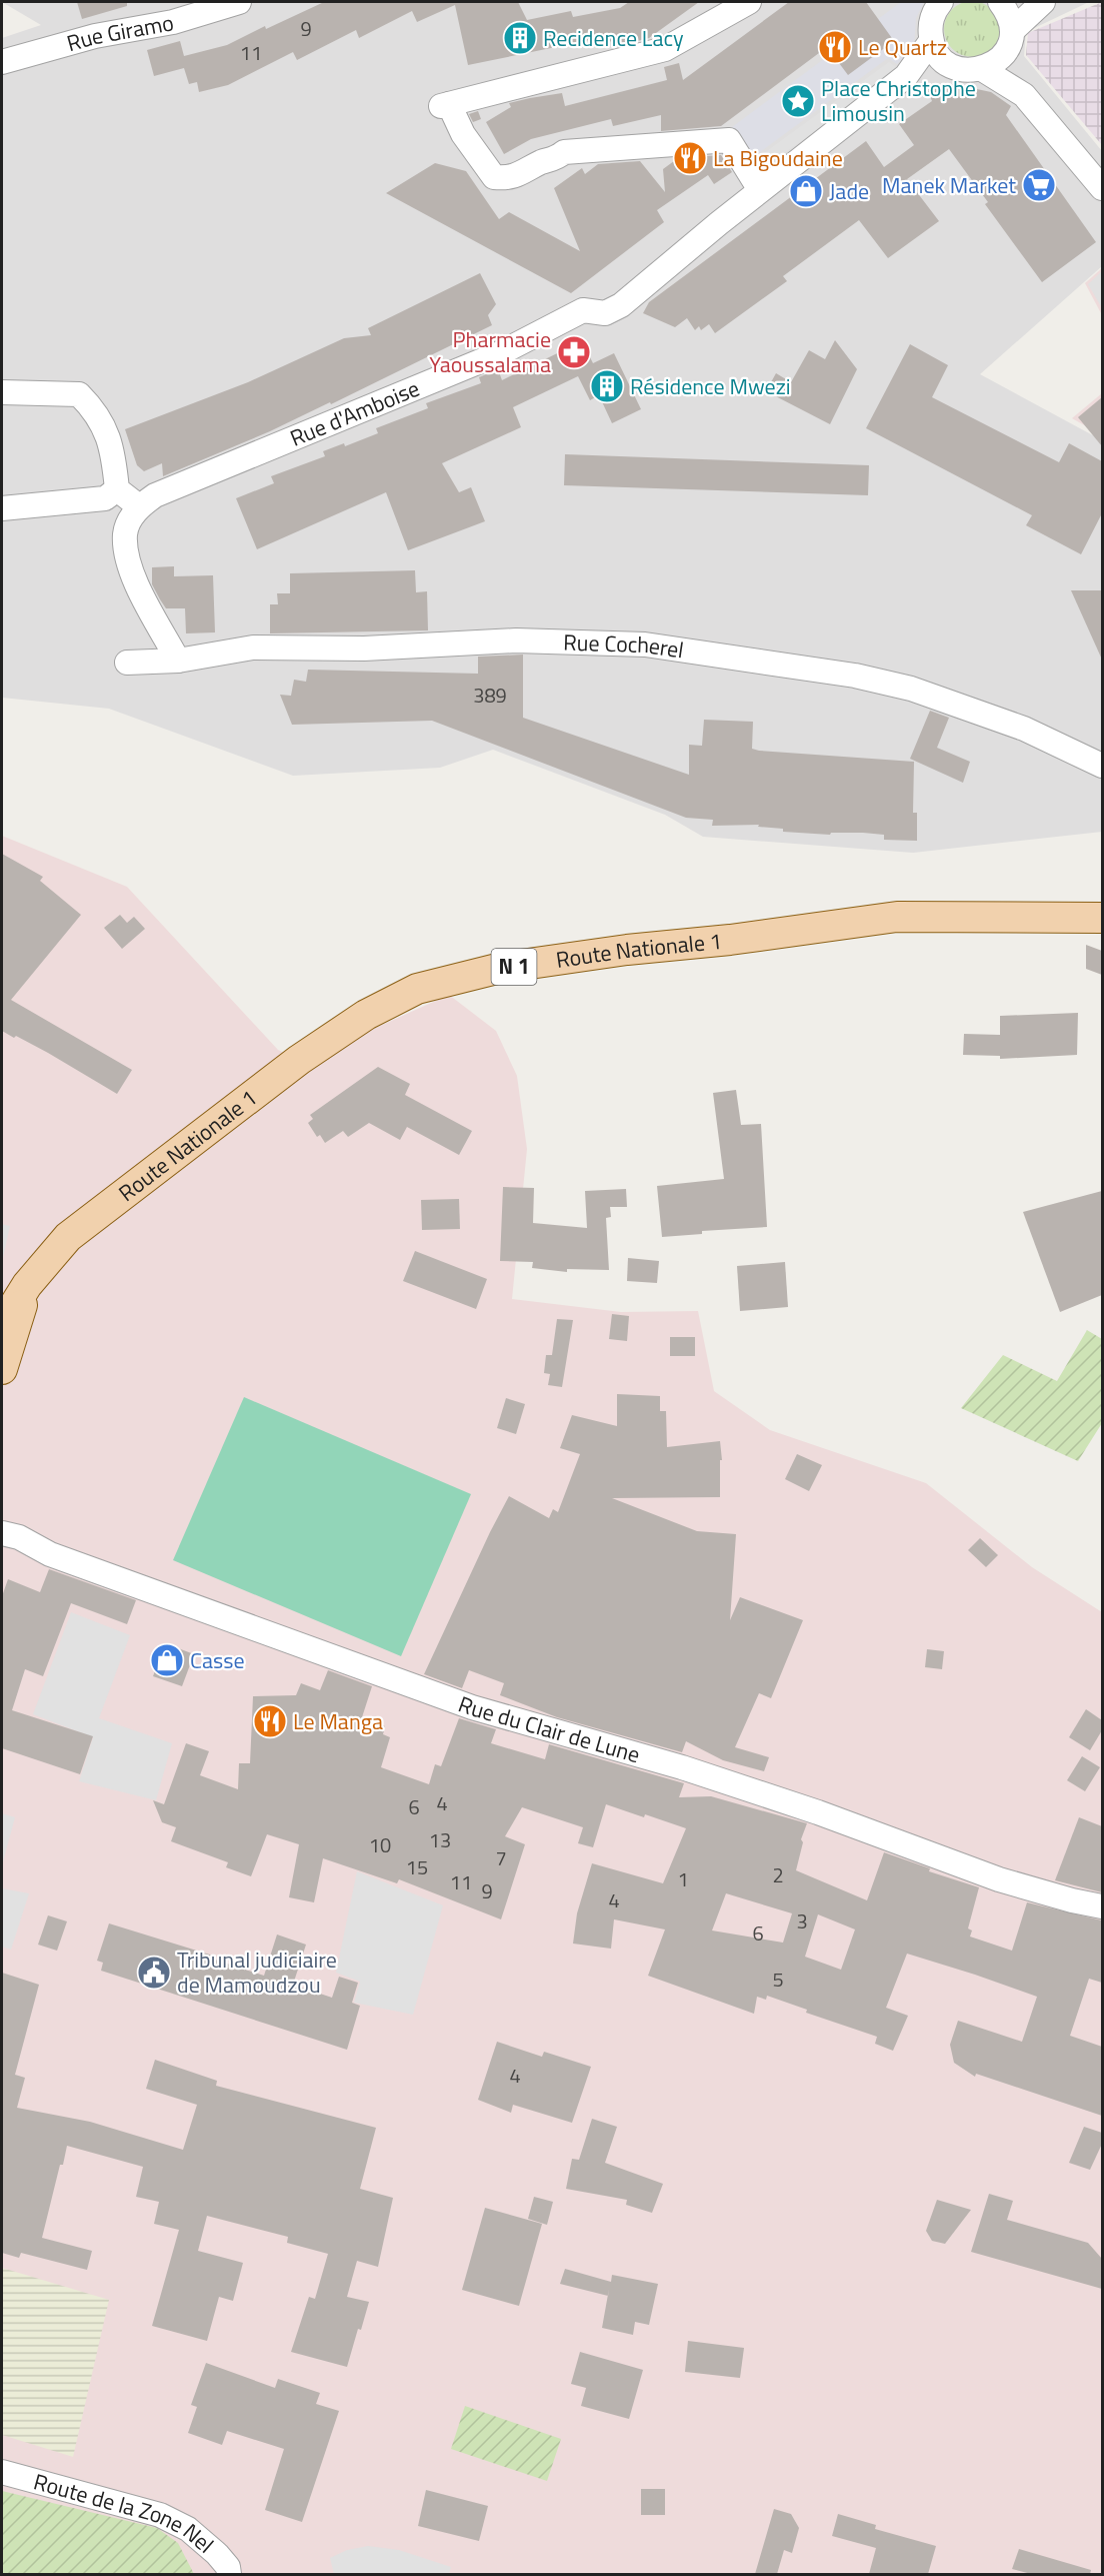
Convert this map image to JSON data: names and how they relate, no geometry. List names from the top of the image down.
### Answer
{
  "streets": {
    "main road": ["Route Nationale 1", "N 1"],
    "street": [
      "Rue Giramo",
      "Rue d'Amboise",
      "Rue Cocherel",
      "Rue du Clair de Lune",
      "Route de la Zone Nel"
    ]
  },
  "places": {
    "building": ["Recidence Lacy", "Résidence Mwezi"],
    "restaurant": ["Le Quartz", "La Bigoudaine", "Le Manga"],
    "place": ["Place Christophe Limousin"],
    "supermarket": ["Manek Market"],
    "shop": ["Jade", "Casse"],
    "pharmacy": ["Pharmacie Yaoussalama"],
    "public building": ["Tribunal judiciaire de Mamoudzou"]
  },
  "house_numbers": [
    "9",
    "11",
    "389",
    "4",
    "6",
    "13",
    "10",
    "7",
    "15",
    "2",
    "1",
    "11",
    "9",
    "4",
    "3",
    "6",
    "5",
    "4"
  ]
}
